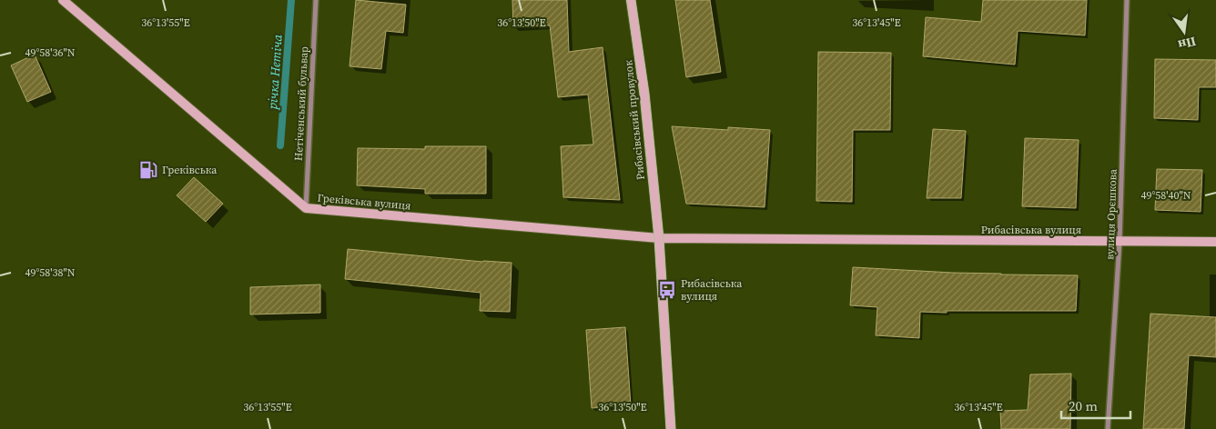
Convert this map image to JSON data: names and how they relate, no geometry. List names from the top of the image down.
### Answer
{
  "streets": {
    "street": [
      "Нетіченський бульвар",
      "Рибасівський провулок",
      "Греківська вулиця",
      "вулиця Орєшкова",
      "Рибасівська вулиця"
    ]
  },
  "crossings": [
    ["Нетіченський бульвар", "Греківська вулиця"],
    ["Рибасівський провулок", "Греківська вулиця"],
    ["Греківська вулиця", "Рибасівська вулиця"],
    ["вулиця Орєшкова", "Рибасівська вулиця"]
  ],
  "water": ["річка Нетіча"],
  "places": {
    "fuel station": ["Греківська"],
    "bus stop": ["Рибасівська вулиця"]
  },
  "scale_bar": "20 m",
  "north": "bottom",
  "coordinates": [
    "36°13'55\"E",
    "36°13'50\"E",
    "36°13'45\"E",
    "49°58'36\"N",
    "49°58'40\"N",
    "49°58'38\"N"
  ]
}
